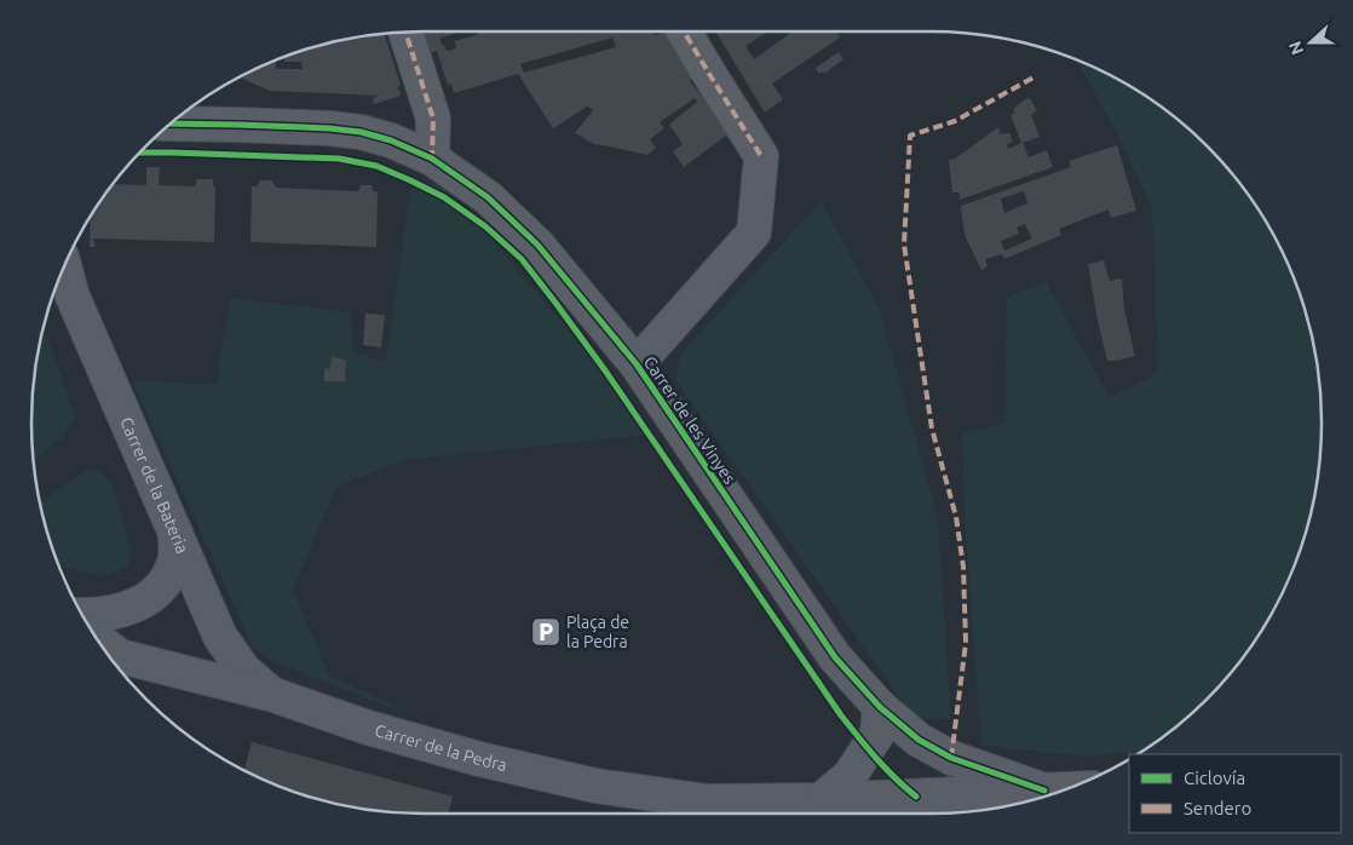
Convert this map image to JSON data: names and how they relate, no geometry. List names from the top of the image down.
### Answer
{
  "streets": {
    "street": ["Carrer de les Vinyes", "Carrer de la Bateria", "Carrer de la Pedra"]
  },
  "crossings": [
    ["Carrer de les Vinyes", "Carrer de la Pedra"],
    ["Carrer de la Bateria", "Carrer de la Pedra"]
  ],
  "places": {
    "parking": ["Plaça de la Pedra"]
  },
  "legend": ["Ciclovía", "Sendero"],
  "north": "left"
}
